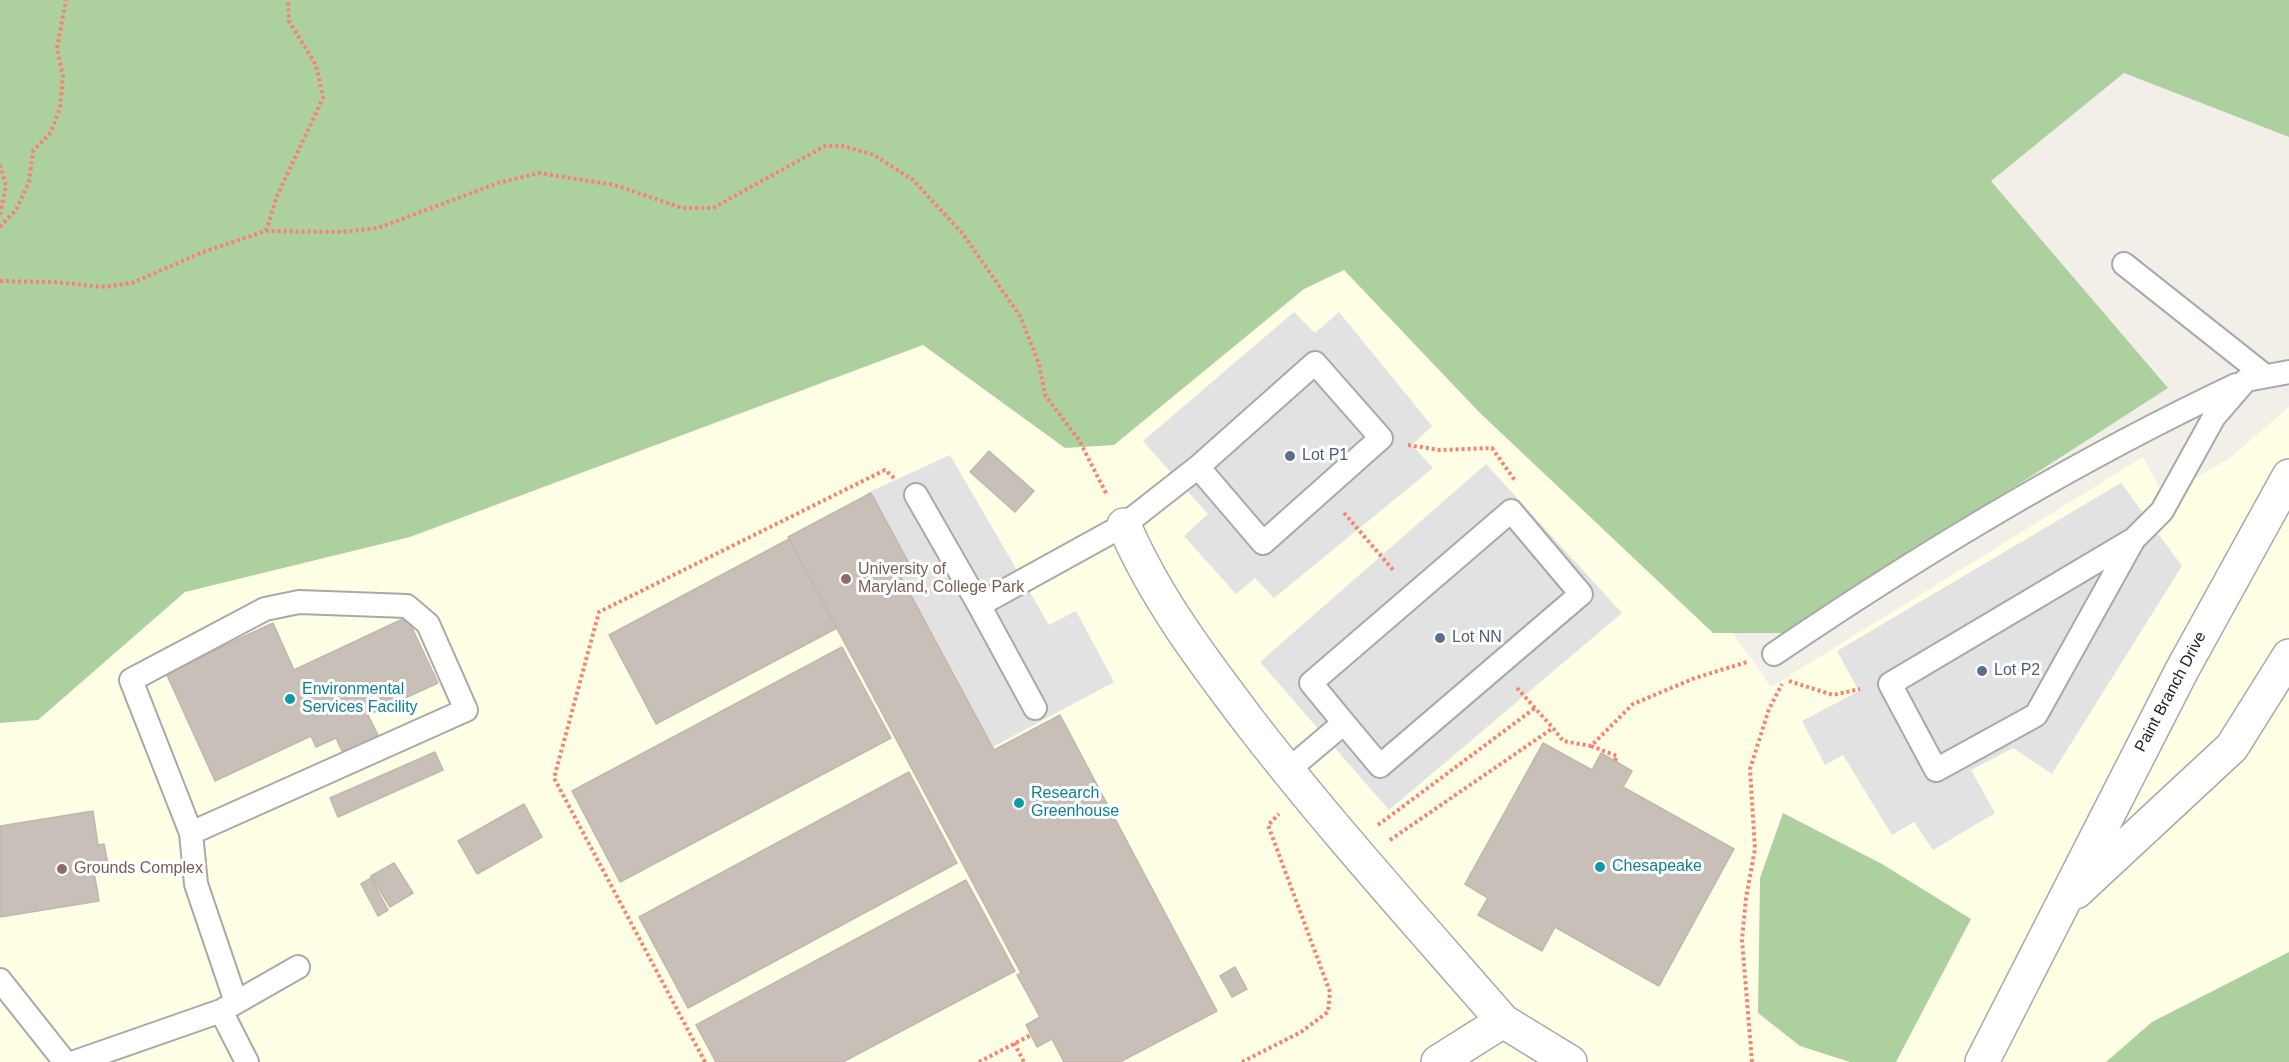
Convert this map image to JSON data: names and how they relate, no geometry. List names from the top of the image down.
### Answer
{
  "streets": {
    "street": ["Paint Branch Drive"]
  },
  "places": [
    "Lot P1",
    "University of Maryland, College Park",
    "Lot NN",
    "Lot P2",
    "Environmental Services Facility",
    "Research Greenhouse",
    "Chesapeake",
    "Grounds Complex"
  ]
}
